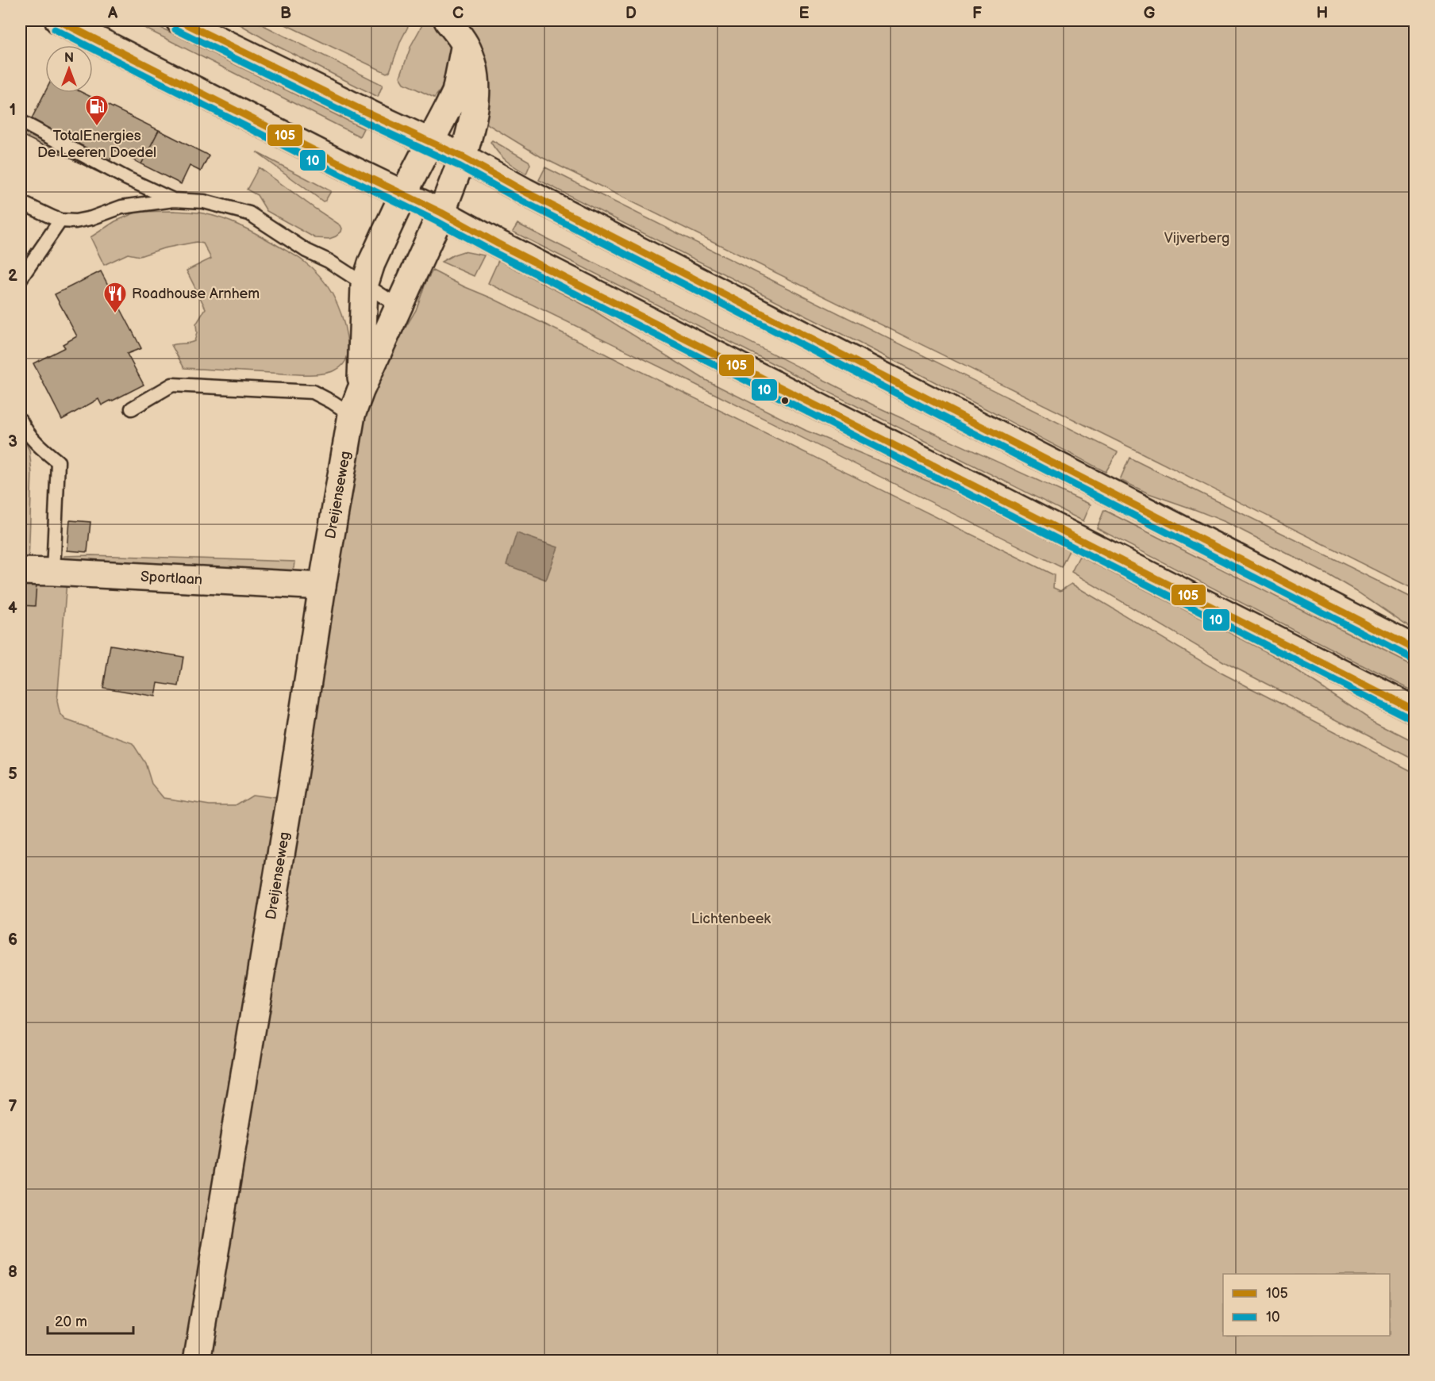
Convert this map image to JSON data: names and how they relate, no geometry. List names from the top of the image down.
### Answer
{
  "streets": {
    "main road": ["Dreijenseweg", "Sportlaan"]
  },
  "crossings": [
    ["Dreijenseweg", "Sportlaan"]
  ],
  "parks": ["Vijverberg", "Lichtenbeek"],
  "places": {
    "fuel station": ["TotalEnergies De Leeren Doedel"],
    "restaurant": ["Roadhouse Arnhem"]
  },
  "lines": ["transit line 105", "transit line 10"],
  "legend": ["105", "10"],
  "scale_bar": "20 m",
  "north": "top",
  "grid": {
    "columns": [
      "A",
      "B",
      "C",
      "D",
      "E",
      "F",
      "G",
      "H"
    ],
    "rows": [
      "1",
      "2",
      "3",
      "4",
      "5",
      "6",
      "7",
      "8"
    ]
  }
}
